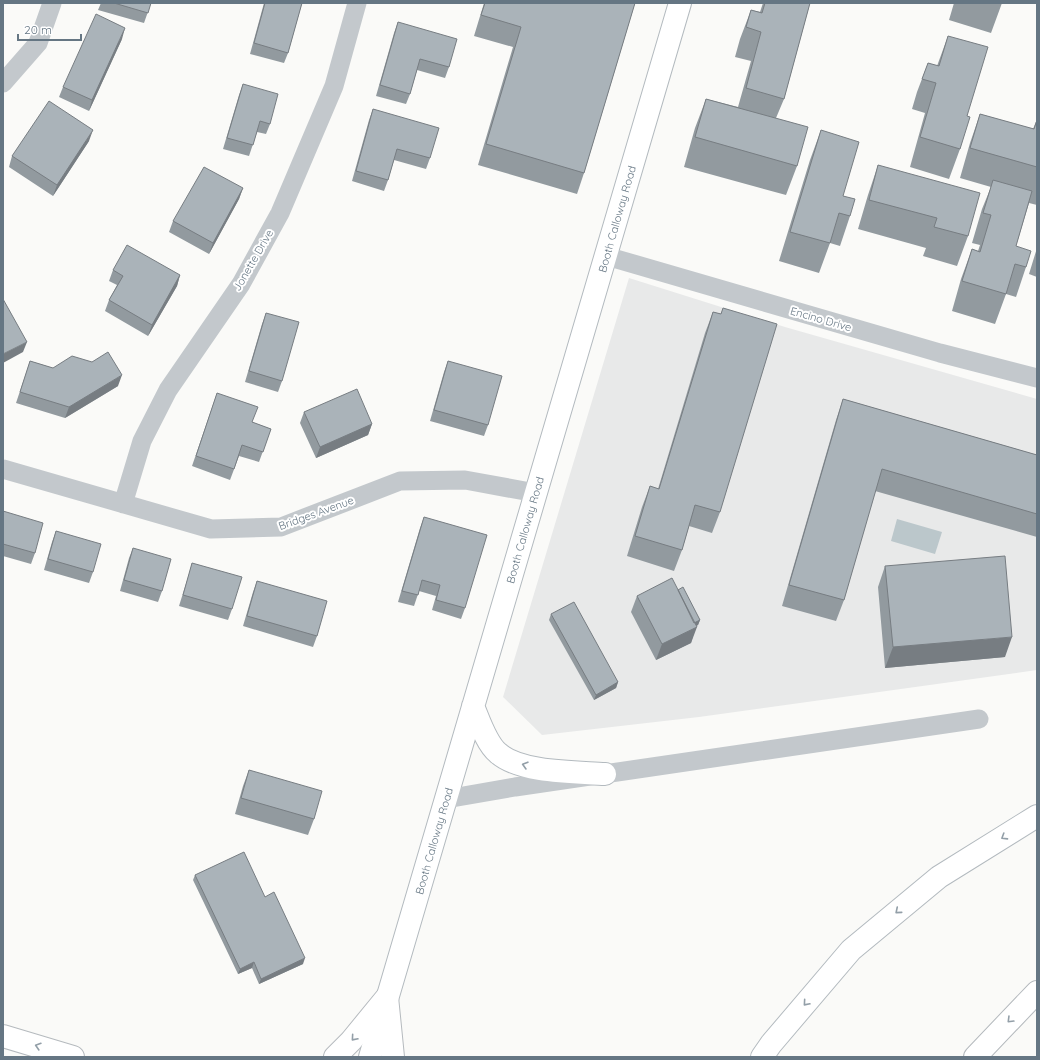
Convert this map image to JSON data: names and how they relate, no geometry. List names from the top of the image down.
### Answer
{
  "streets": {
    "main road": ["Booth Calloway Road"],
    "street": ["Jonette Drive", "Encino Drive", "Bridges Avenue"]
  },
  "crossings": [
    ["Booth Calloway Road", "Encino Drive"],
    ["Booth Calloway Road", "Bridges Avenue"],
    ["Jonette Drive", "Bridges Avenue"]
  ],
  "scale_bar": "20 m"
}
